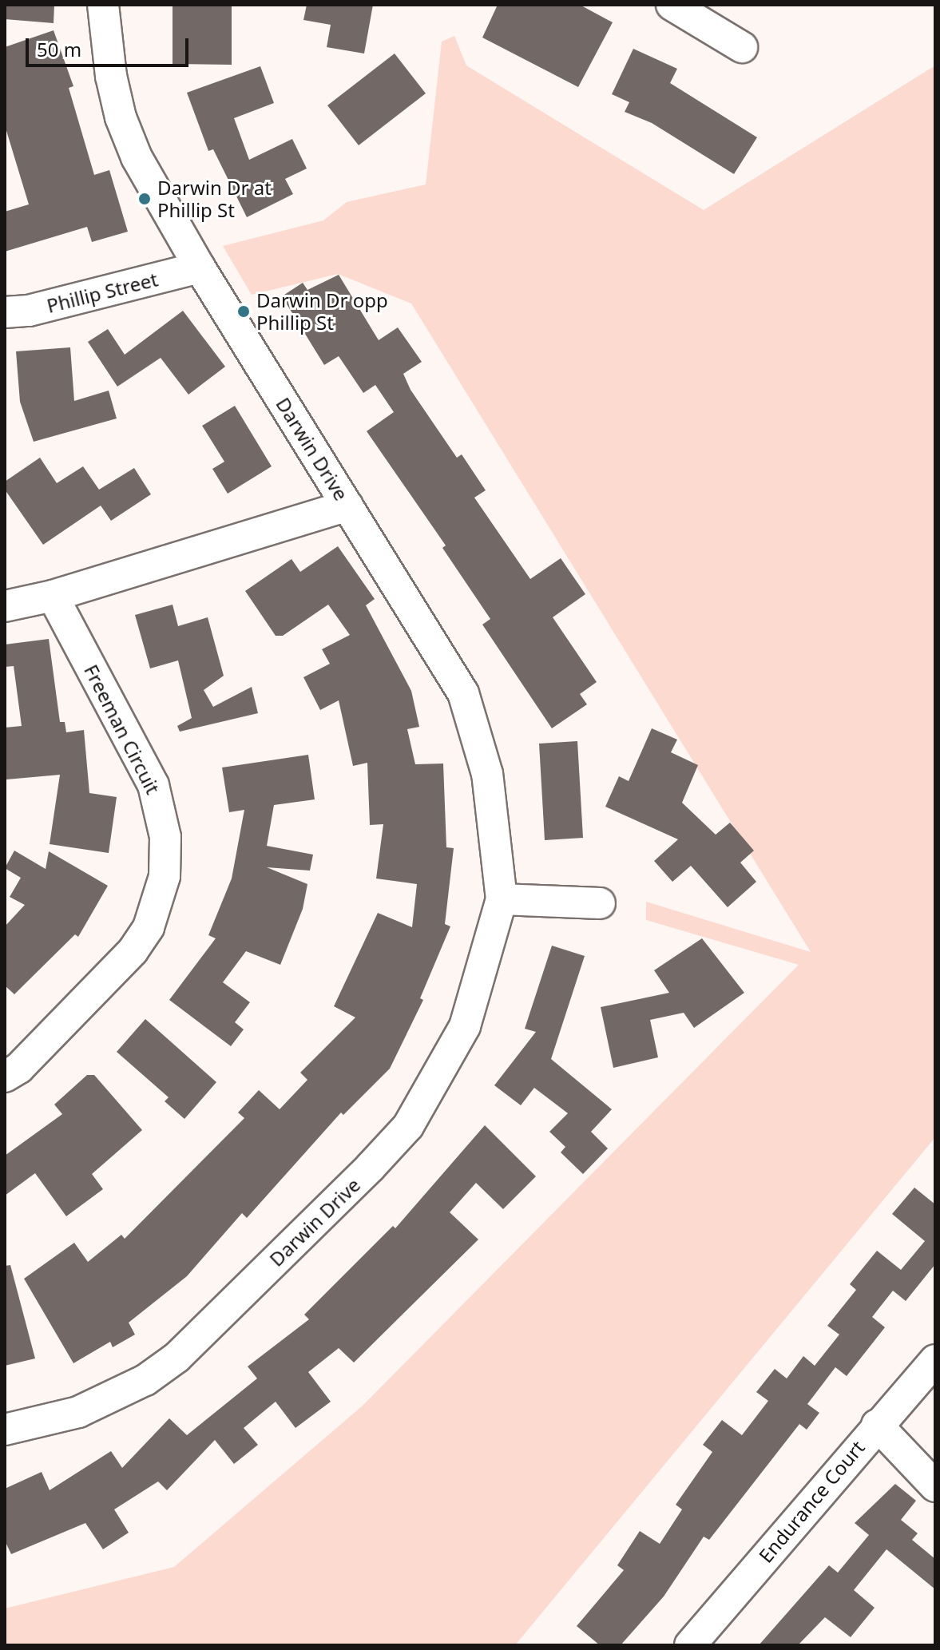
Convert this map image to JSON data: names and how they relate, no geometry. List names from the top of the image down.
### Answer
{
  "streets": {
    "street": [
      "Phillip Street",
      "Darwin Drive",
      "Freeman Circuit",
      "Endurance Court"
    ]
  },
  "crossings": [
    ["Phillip Street", "Darwin Drive"]
  ],
  "places": ["Darwin Dr at Phillip St", "Darwin Dr opp Phillip St"],
  "scale_bar": "50 m"
}
